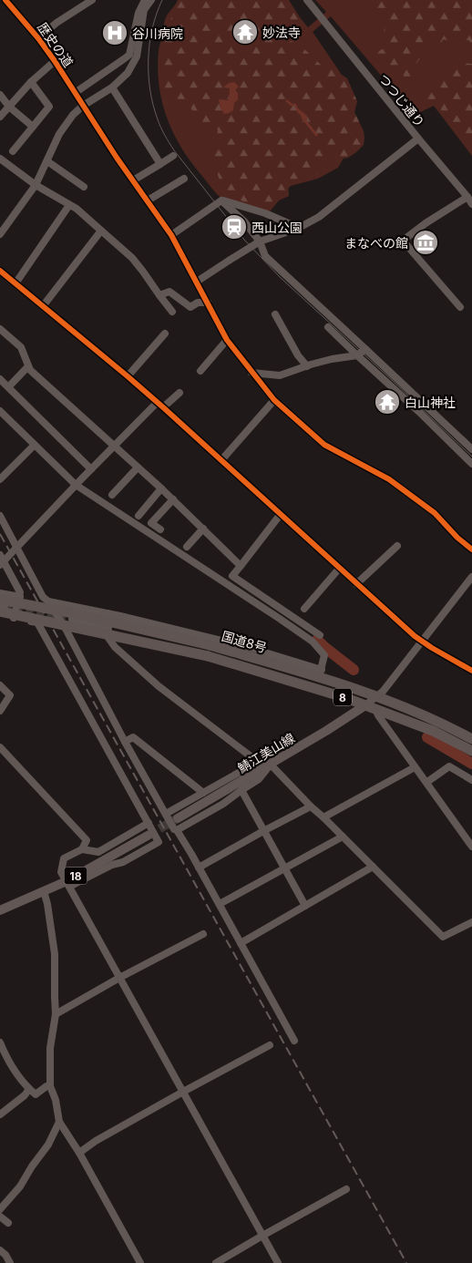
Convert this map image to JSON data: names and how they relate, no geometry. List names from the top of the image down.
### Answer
{
  "streets": {
    "highway": ["国道8号", "8"],
    "main road": ["鯖江美山線", "18"],
    "street": ["歴史の道", "つつじ通り"]
  },
  "crossings": [
    ["国道8号", "鯖江美山線"]
  ],
  "places": {
    "temple": ["妙法寺", "白山神社"],
    "hospital": ["谷川病院"],
    "station": ["西山公園"],
    "museum": ["まなべの館"]
  }
}
